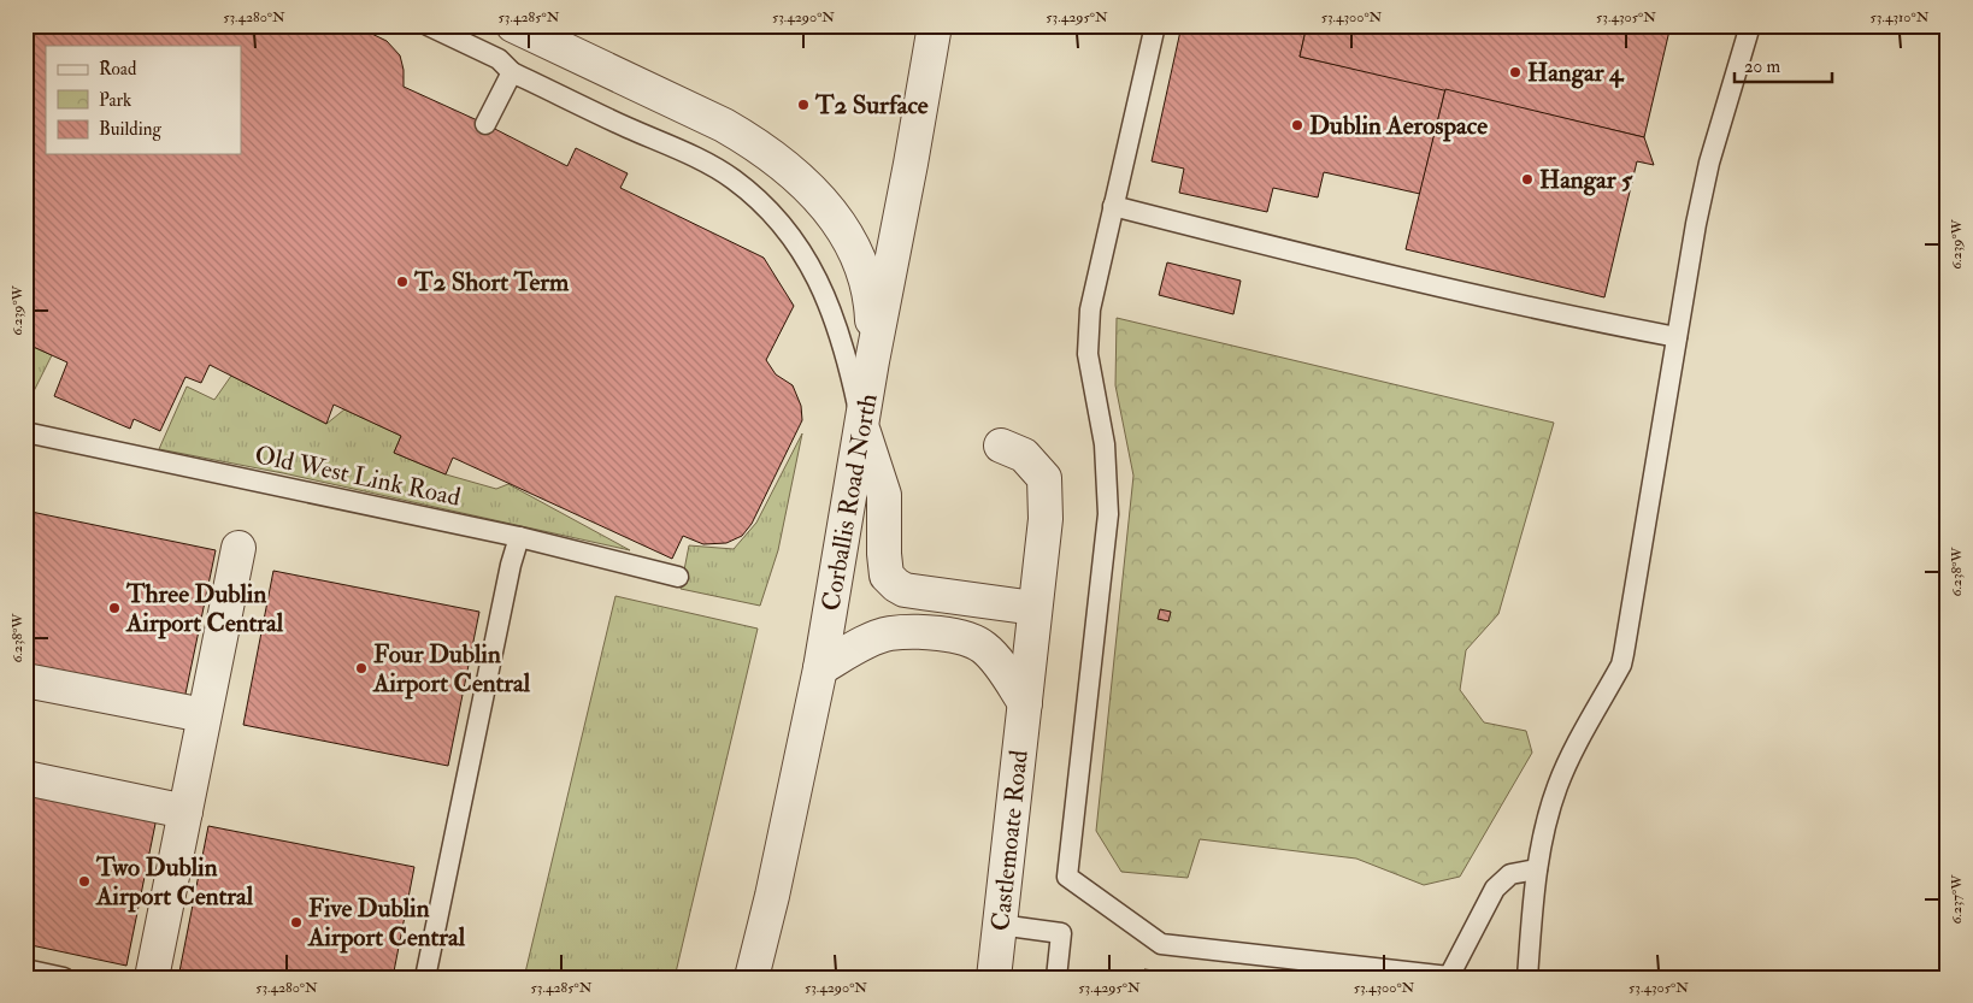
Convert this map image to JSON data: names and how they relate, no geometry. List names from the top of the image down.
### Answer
{
  "streets": {
    "street": ["Corballis Road North", "Castlemoate Road"],
    "lane": ["Old West Link Road"]
  },
  "places": [
    "Hangar 4",
    "T2 Surface",
    "Dublin Aerospace",
    "Hangar 5",
    "T2 Short Term",
    "Three Dublin Airport Central",
    "Four Dublin Airport Central",
    "Two Dublin Airport Central",
    "Five Dublin Airport Central"
  ],
  "legend": ["Road", "Park", "Building"],
  "scale_bar": "20 m",
  "coordinates": [
    "53.4280°N",
    "53.4285°N",
    "53.4290°N",
    "53.4295°N",
    "53.4300°N",
    "53.4305°N",
    "53.4310°N",
    "6.239°W",
    "6.238°W",
    "6.237°W"
  ]
}
